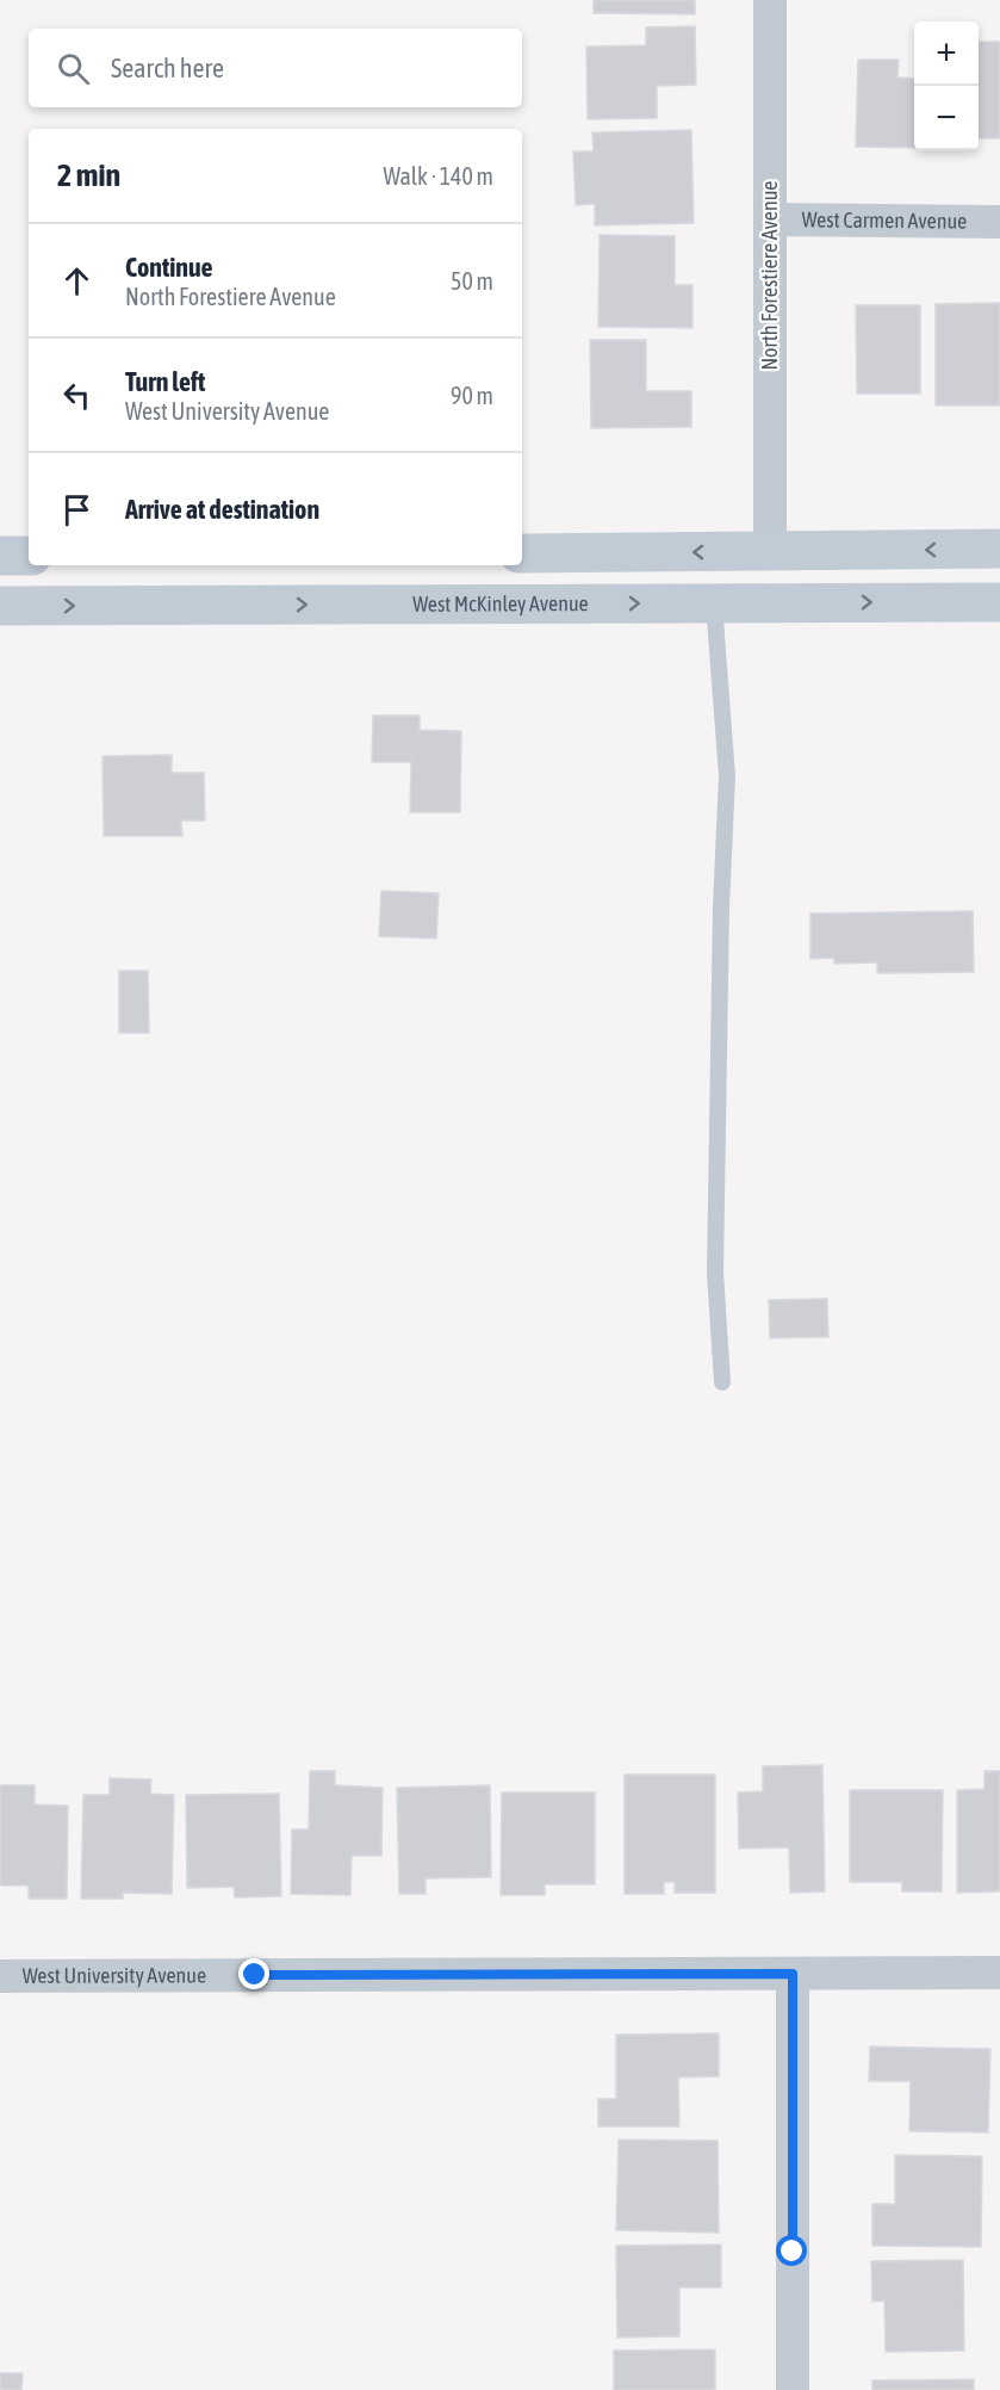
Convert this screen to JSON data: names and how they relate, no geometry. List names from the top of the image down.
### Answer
{
  "streets": {
    "main road": ["West McKinley Avenue"],
    "street": ["West Carmen Avenue", "North Forestiere Avenue", "West University Avenue"]
  },
  "crossings": [
    ["West Carmen Avenue", "North Forestiere Avenue"]
  ],
  "page": {
    "map_buttons": ["+", "−"],
    "search": "Search here",
    "heading": ["2 min", "Walk · 140 m"],
    "list": [
      ["Continue", "North Forestiere Avenue", "50 m"],
      ["Turn left", "West University Avenue", "90 m"],
      "Arrive at destination"
    ]
  }
}
